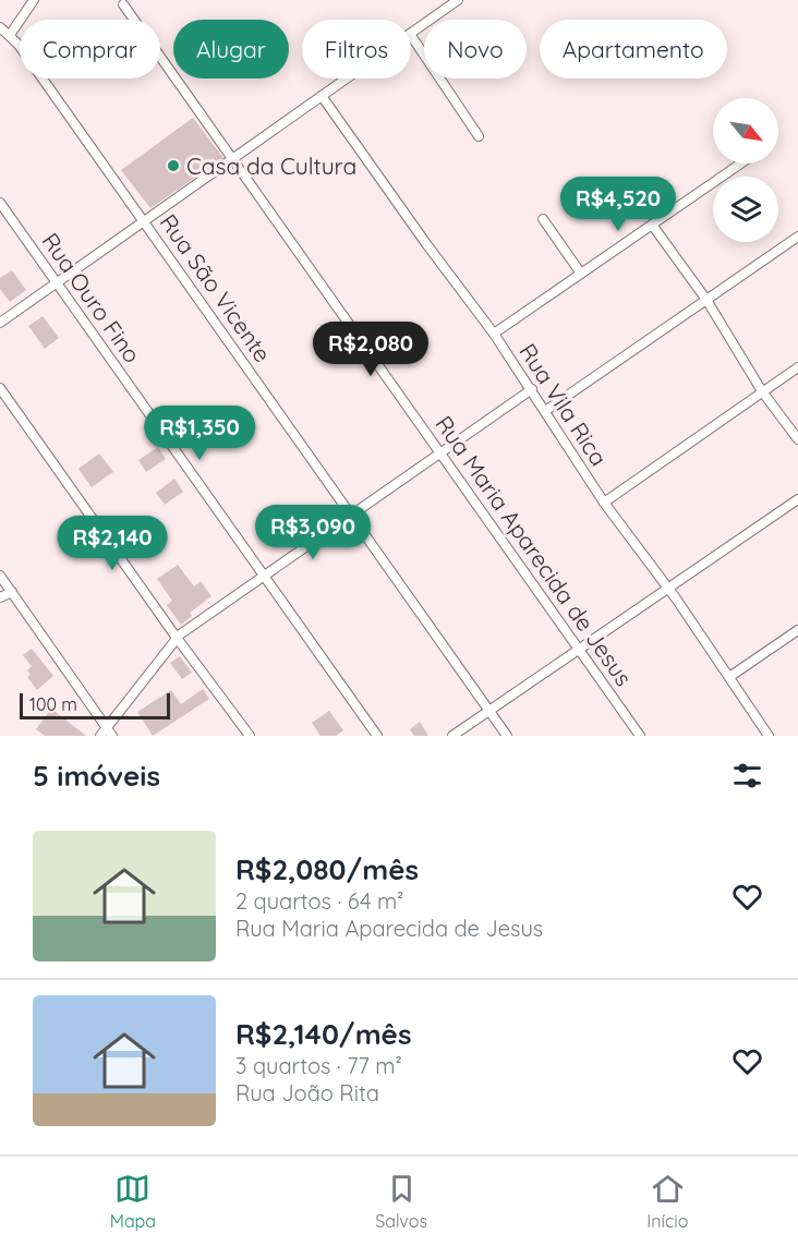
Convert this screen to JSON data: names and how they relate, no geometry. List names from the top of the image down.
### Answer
{
  "streets": {
    "street": [
      "Rua São Vicente",
      "Rua Ouro Fino",
      "Rua Vila Rica",
      "Rua Maria Aparecida de Jesus"
    ]
  },
  "places": ["Casa da Cultura"],
  "scale_bar": "100 m",
  "north": "bottom right",
  "page": {
    "chip": [
      "Comprar",
      "Alugar",
      "Filtros",
      "Novo",
      "Apartamento"
    ],
    "price": [
      "R$4,520",
      "R$2,080",
      "R$1,350",
      "R$3,090",
      "R$2,140"
    ],
    "scale": "100 m",
    "heading": "5 imóveis",
    "list": [
      {
        "name": "R$2,080/mês",
        "note": "2 quartos · 64 m² · Rua Maria Aparecida de Jesus"
      },
      {
        "name": "R$2,140/mês",
        "note": "3 quartos · 77 m² · Rua João Rita"
      }
    ],
    "tabs": ["Mapa", "Salvos", "Início"]
  }
}
